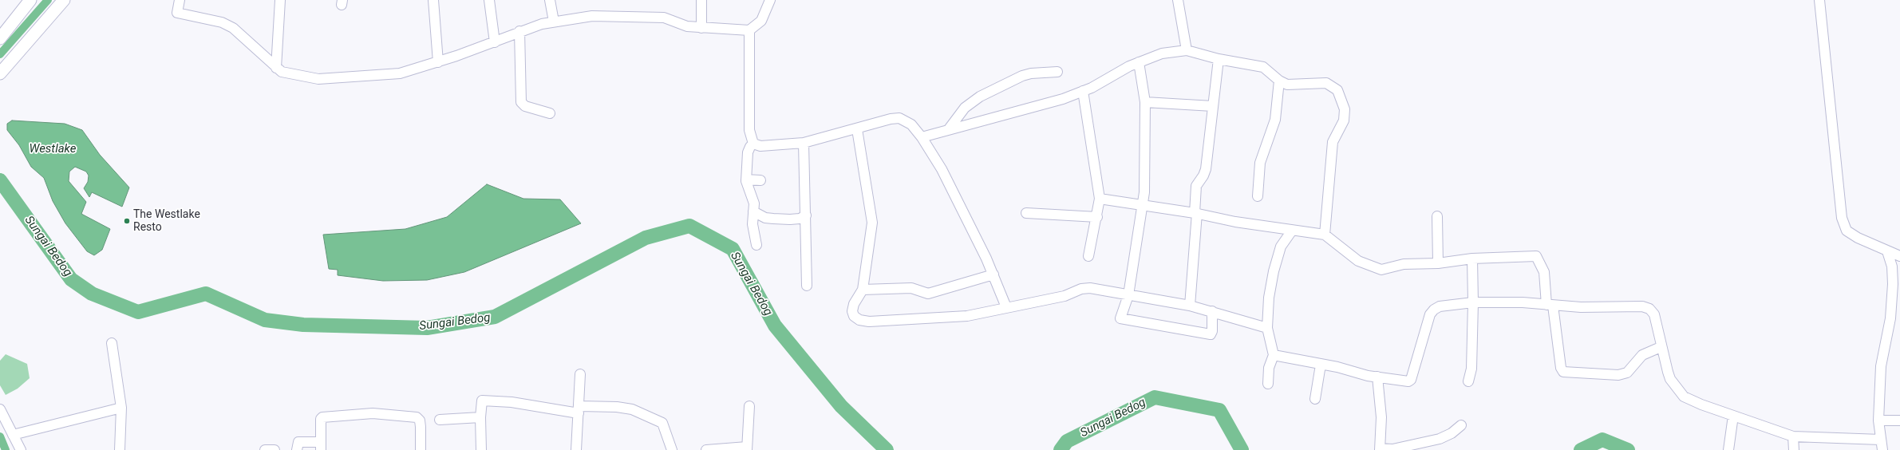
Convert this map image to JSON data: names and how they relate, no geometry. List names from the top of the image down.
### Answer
{
  "water": ["Westlake", "Sungai Bedog"],
  "places": ["The Westlake Resto"]
}
